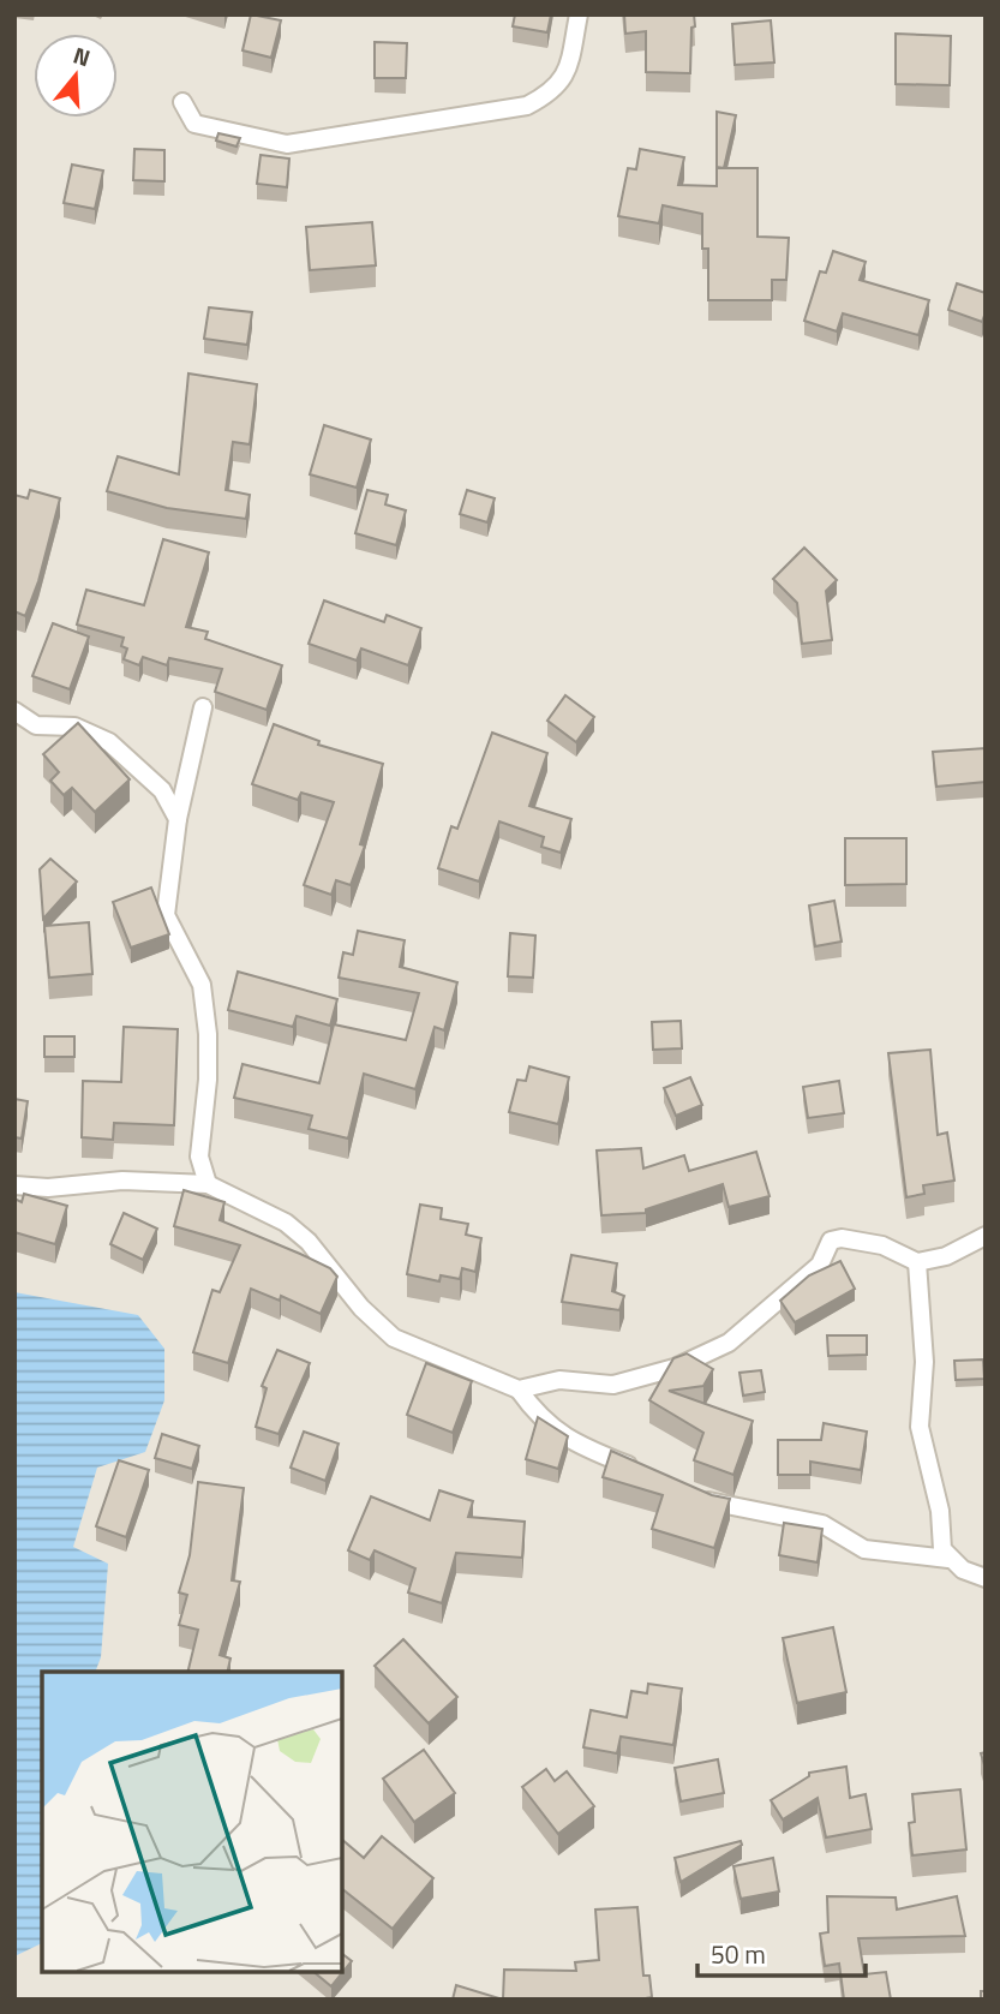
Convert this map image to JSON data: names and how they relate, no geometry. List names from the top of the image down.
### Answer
{
  "scale_bar": "50 m",
  "north": "top"
}
